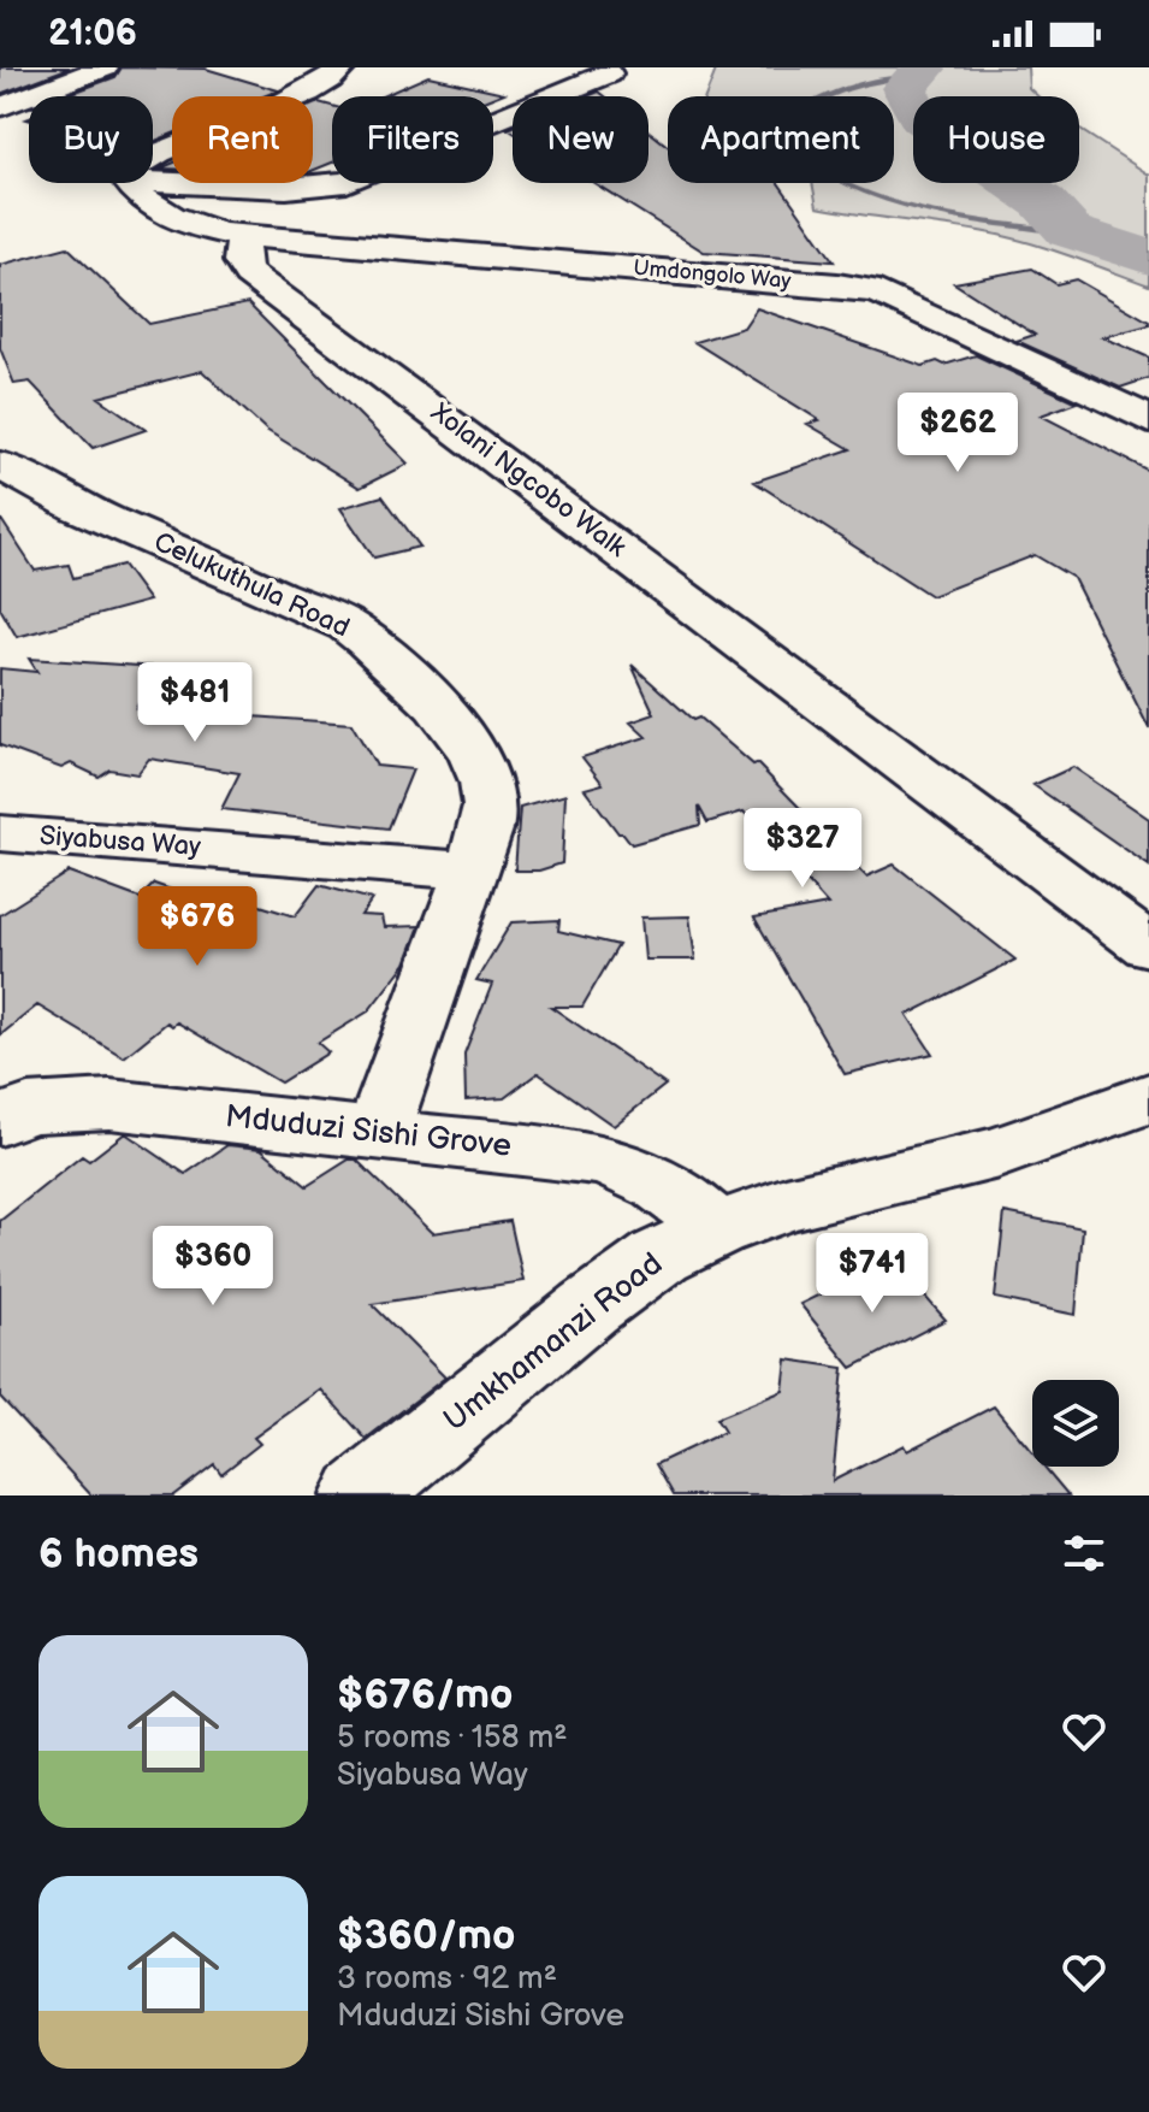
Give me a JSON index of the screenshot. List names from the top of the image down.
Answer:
{
  "streets": {
    "street": [
      "Umdongolo Way",
      "Xolani Ngcobo Walk",
      "Celukuthula Road",
      "Siyabusa Way",
      "Mduduzi Sishi Grove",
      "Umkhamanzi Road"
    ]
  },
  "crossings": [
    ["Umdongolo Way", "Xolani Ngcobo Walk"],
    ["Celukuthula Road", "Siyabusa Way"],
    ["Celukuthula Road", "Mduduzi Sishi Grove"],
    ["Mduduzi Sishi Grove", "Umkhamanzi Road"]
  ],
  "page": {
    "status": "21:06",
    "chip": [
      "Buy",
      "Rent",
      "Filters",
      "New",
      "Apartment",
      "House"
    ],
    "price": [
      "$262",
      "$481",
      "$327",
      "$676",
      "$360",
      "$741"
    ],
    "heading": "6 homes",
    "list": [
      {
        "name": "$676/mo",
        "note": "5 rooms · 158 m² · Siyabusa Way"
      },
      {
        "name": "$360/mo",
        "note": "3 rooms · 92 m² · Mduduzi Sishi Grove"
      }
    ]
  }
}
